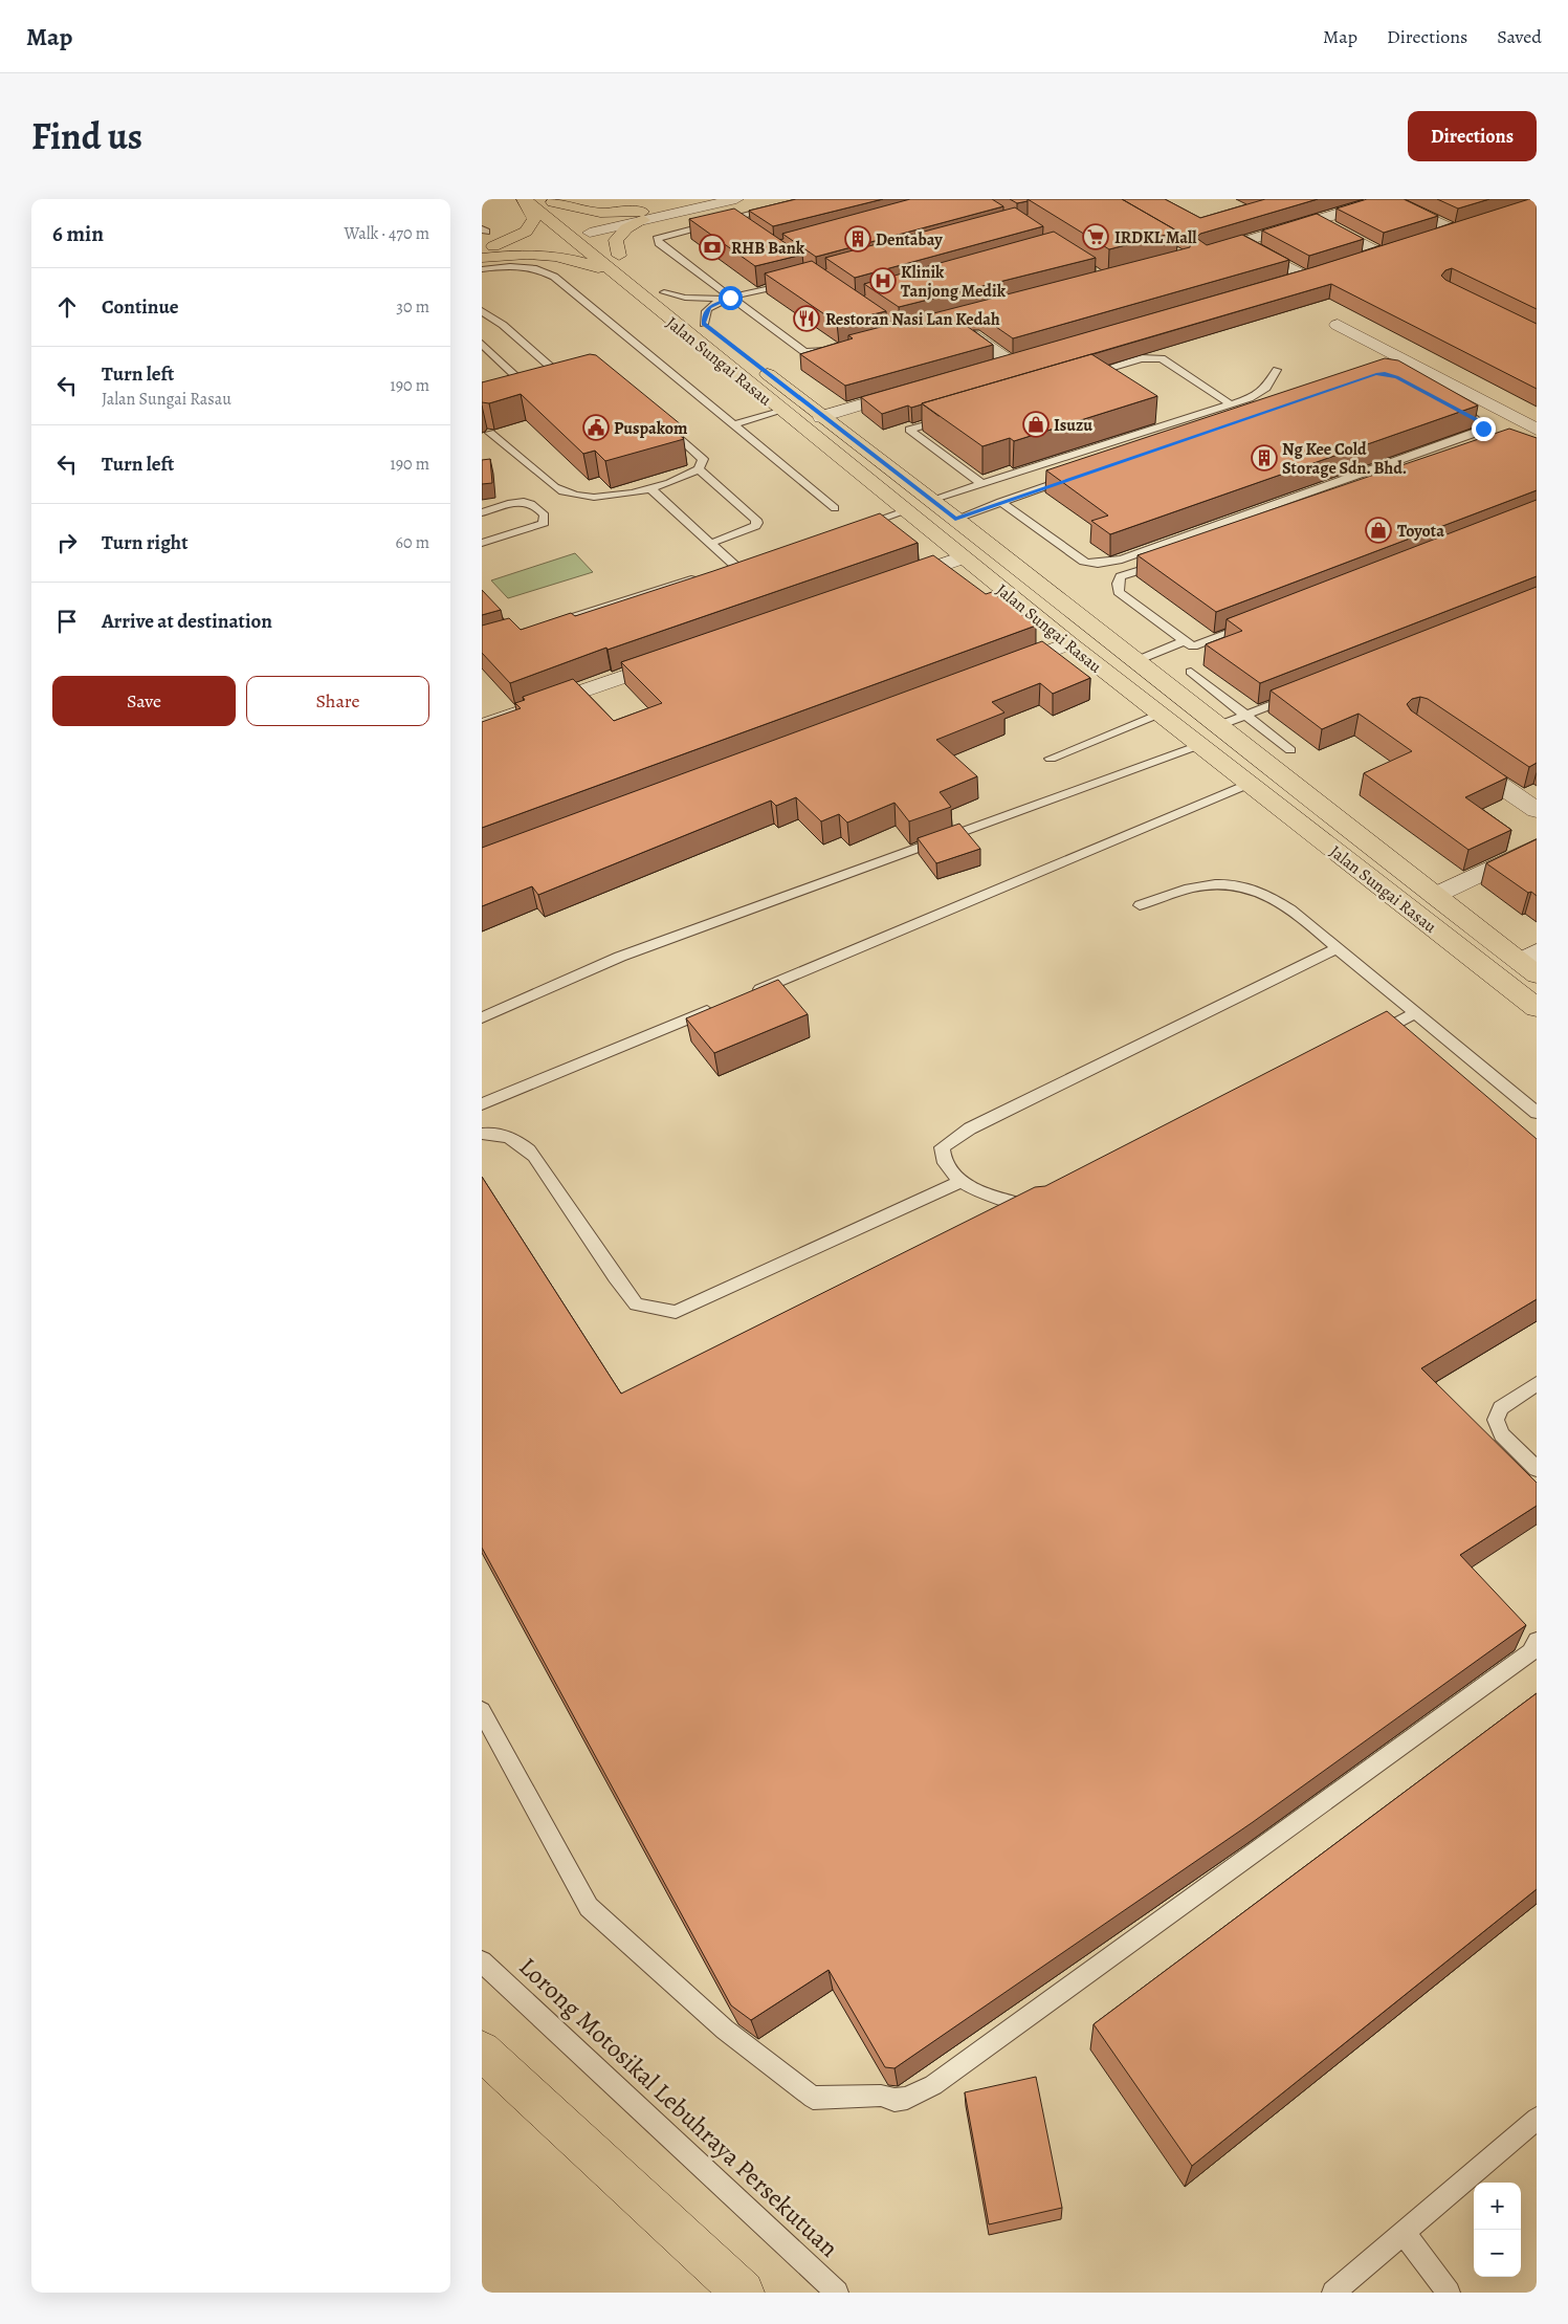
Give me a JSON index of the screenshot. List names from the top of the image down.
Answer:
{
  "streets": {
    "main road": ["Jalan Sungai Rasau"],
    "lane": ["Lorong Motosikal Lebuhraya Persekutuan"]
  },
  "places": {
    "supermarket": ["IRDKL Mall"],
    "building": ["Dentabay", "Ng Kee Cold Storage Sdn. Bhd."],
    "bank": ["RHB Bank"],
    "hospital": ["Klinik Tanjong Medik"],
    "restaurant": ["Restoran Nasi Lan Kedah"],
    "shop": ["Isuzu", "Toyota"],
    "public building": ["Puspakom"]
  },
  "page": {
    "header": "Map",
    "nav": ["Map", "Directions", "Saved"],
    "title": "Find us",
    "buttons": [
      "Directions",
      ["Save", "Share"]
    ],
    "heading": ["6 min", "Walk · 470 m"],
    "list": [
      ["Continue", "30 m"],
      ["Turn left", "Jalan Sungai Rasau", "190 m"],
      ["Turn left", "190 m"],
      ["Turn right", "60 m"],
      "Arrive at destination"
    ],
    "map_buttons": ["+", "−"]
  }
}
